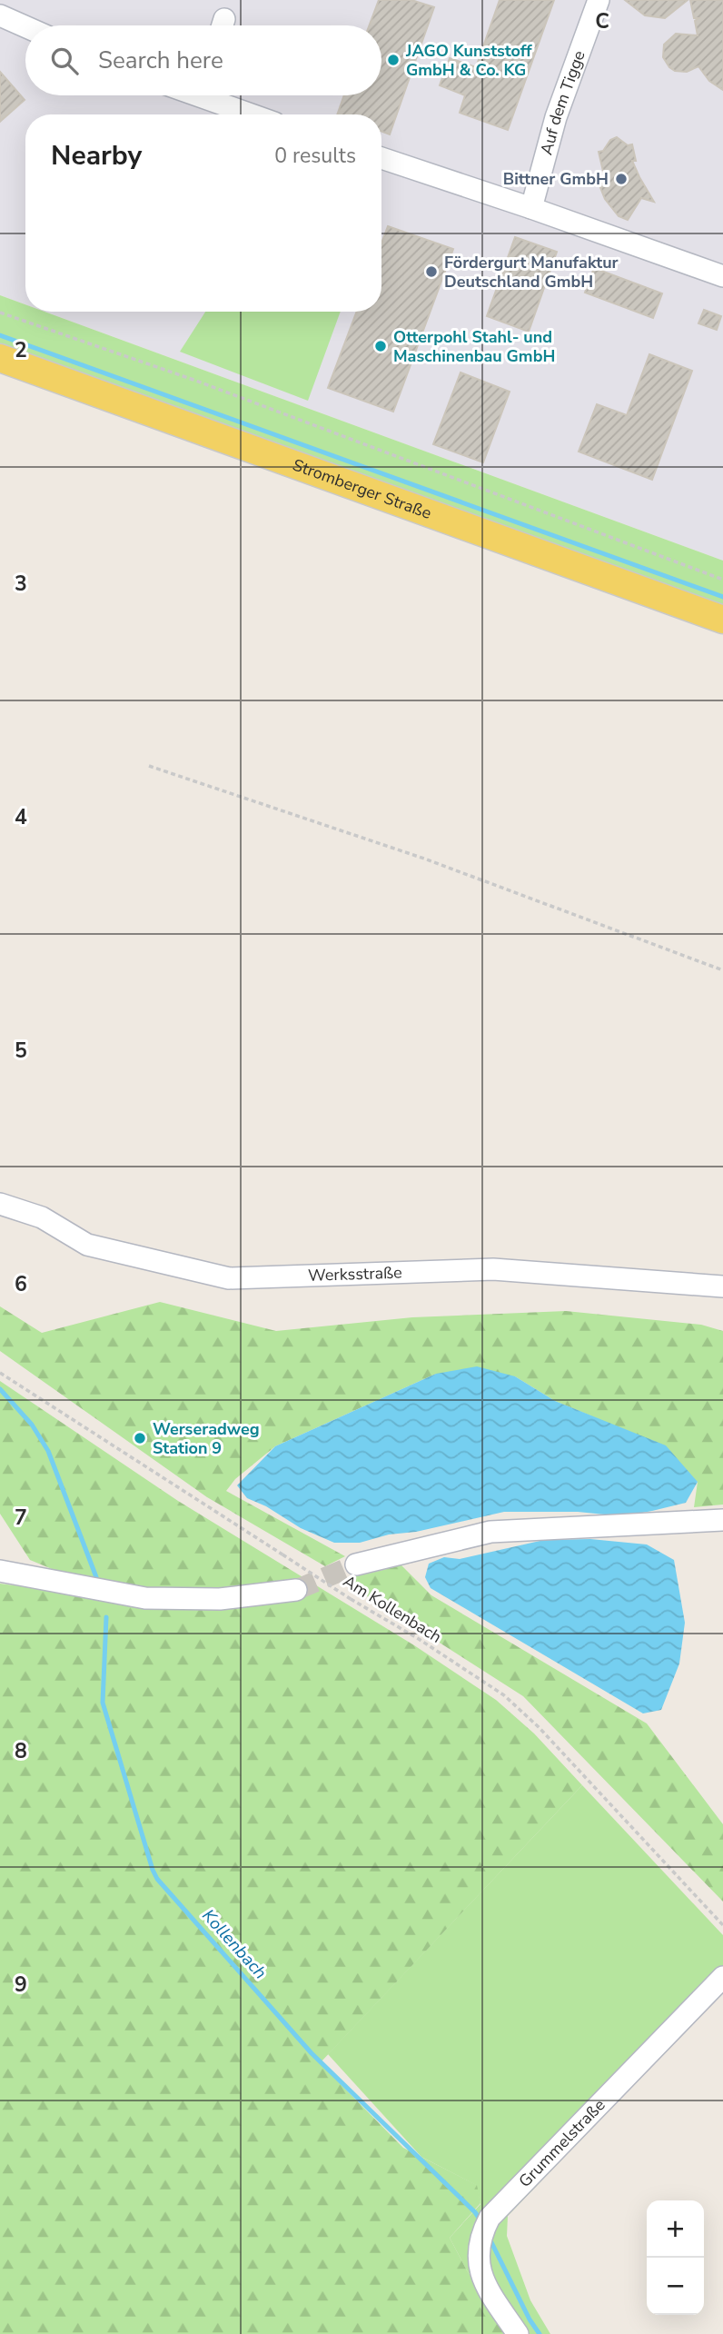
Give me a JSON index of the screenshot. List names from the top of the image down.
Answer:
{
  "streets": {
    "main road": ["Stromberger Straße"],
    "street": ["Auf dem Tigge", "Werksstraße", "Grummelstraße"],
    "path": ["Am Kollenbach"]
  },
  "water": ["Kollenbach"],
  "places": [
    "JAGO Kunststoff GmbH & Co. KG",
    "Bittner GmbH",
    "Fördergurt Manufaktur Deutschland GmbH",
    "Otterpohl Stahl- und Maschinenbau GmbH",
    "Werseradweg Station 9"
  ],
  "page": {
    "search": "Search here",
    "heading": ["Nearby", "0 results"],
    "map_buttons": ["+", "−"]
  },
  "grid": {
    "columns": ["C"],
    "rows": [
      "2",
      "3",
      "4",
      "5",
      "6",
      "7",
      "8",
      "9"
    ]
  }
}
